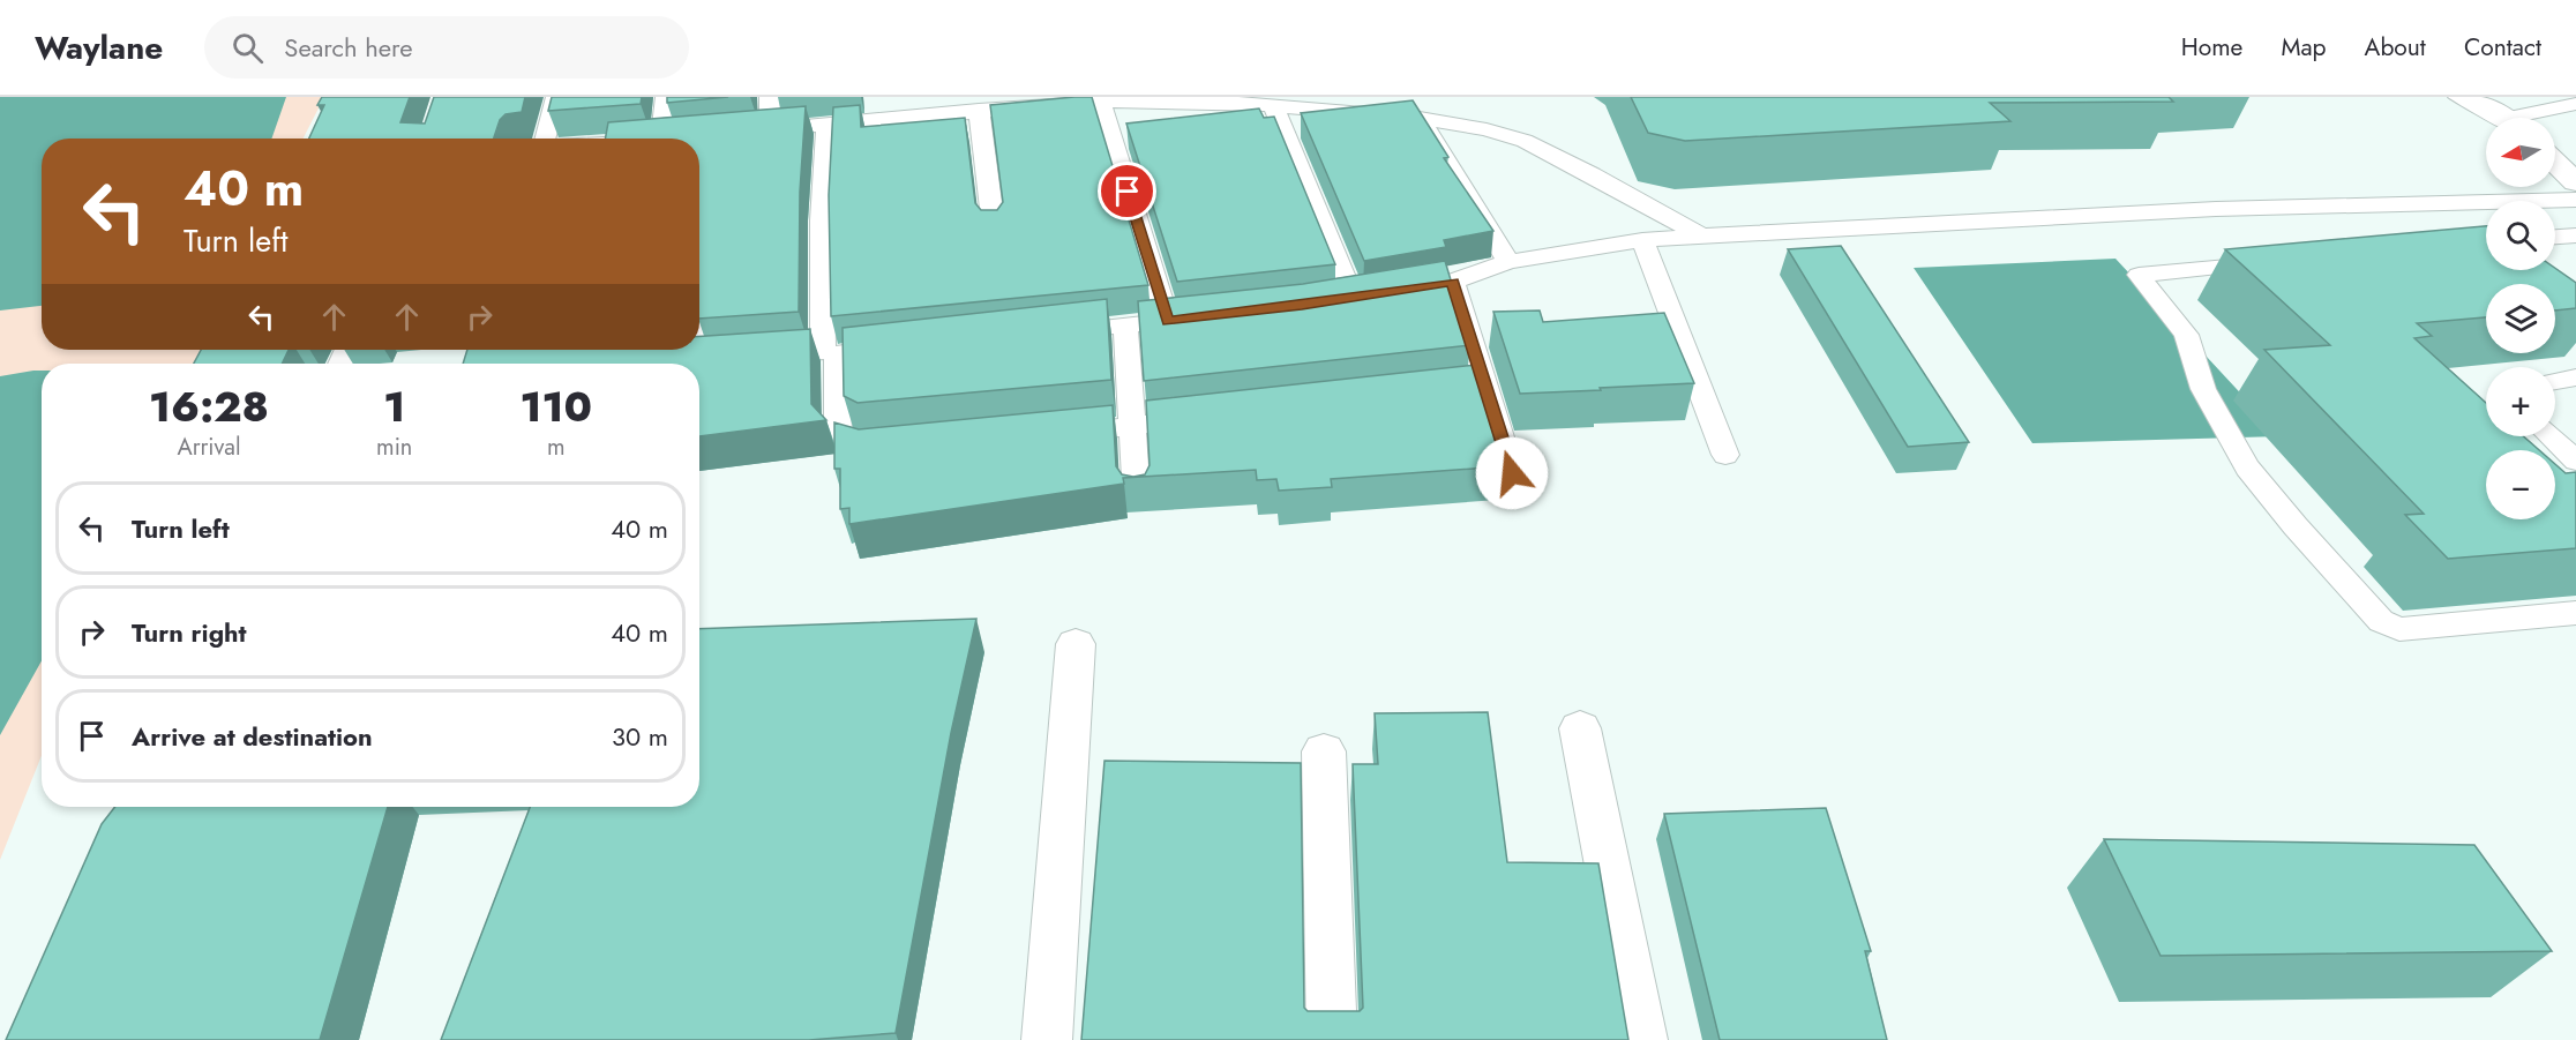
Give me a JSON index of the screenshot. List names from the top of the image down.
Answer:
{
  "north": "left",
  "page": {
    "header": "Waylane",
    "search": "Search here",
    "nav": [
      "Home",
      "Map",
      "About",
      "Contact"
    ],
    "map_buttons": ["+", "−"],
    "turn": ["40 m", "Turn left"],
    "eta": [
      "16:28",
      "Arrival",
      "1",
      "min",
      "110",
      "m"
    ],
    "list": [
      {
        "name": "Turn left",
        "value": "40 m"
      },
      {
        "name": "Turn right",
        "value": "40 m"
      },
      {
        "name": "Arrive at destination",
        "value": "30 m"
      }
    ]
  }
}
